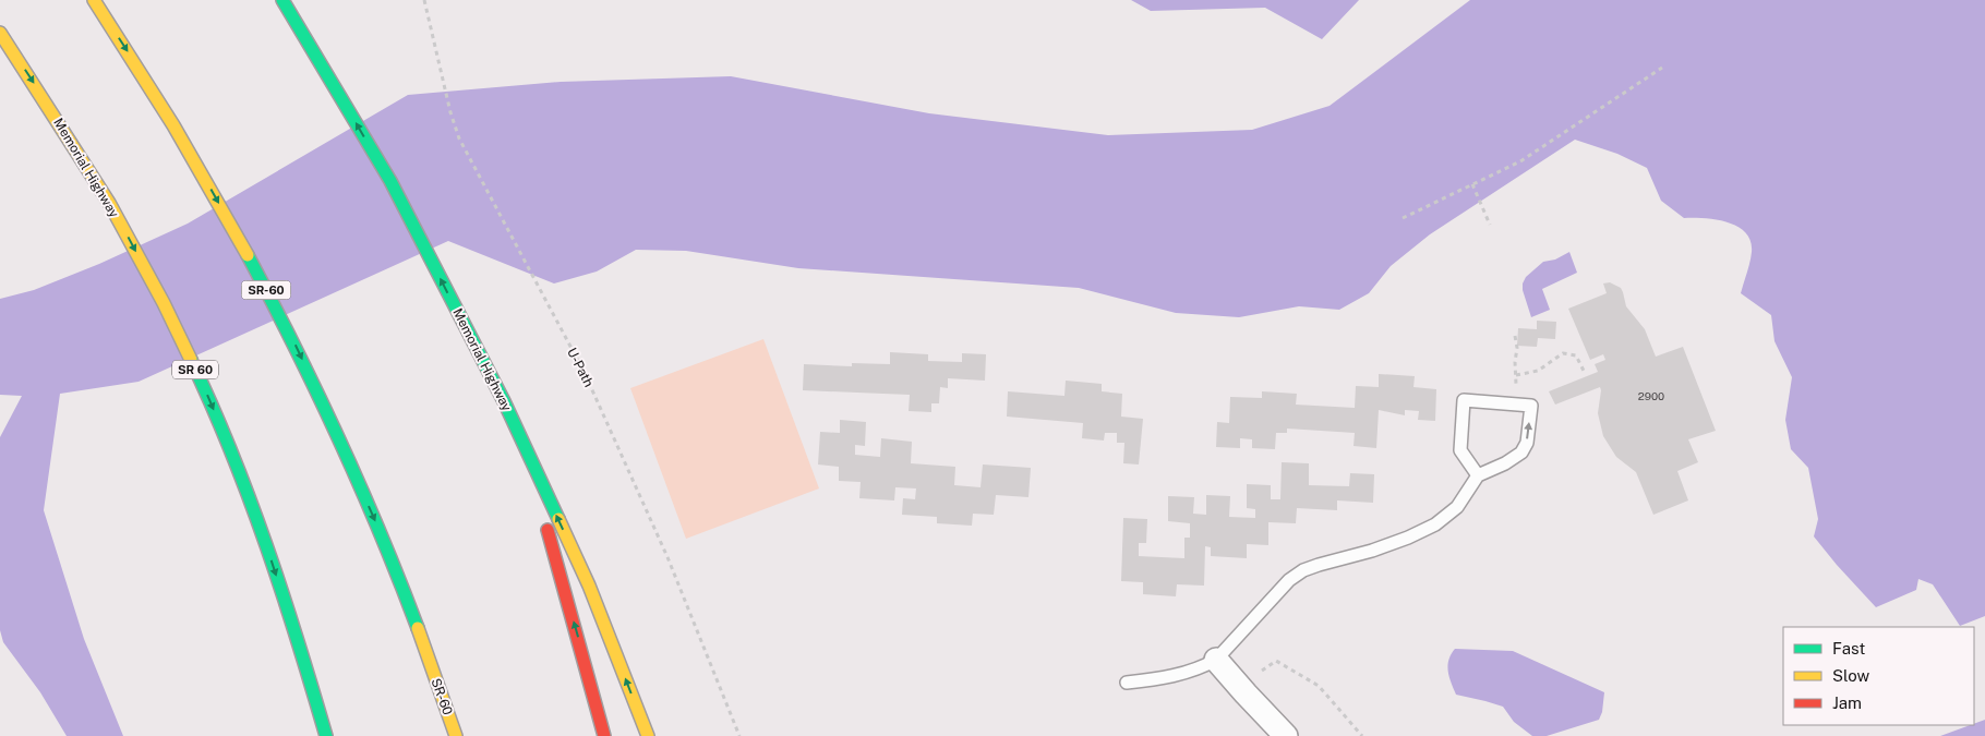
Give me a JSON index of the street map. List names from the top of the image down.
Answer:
{
  "streets": {
    "highway": ["Memorial Highway", "SR-60", "SR 60"],
    "path": ["U-Path"]
  },
  "house_numbers": ["2900"],
  "legend": ["Fast", "Slow", "Jam"]
}
